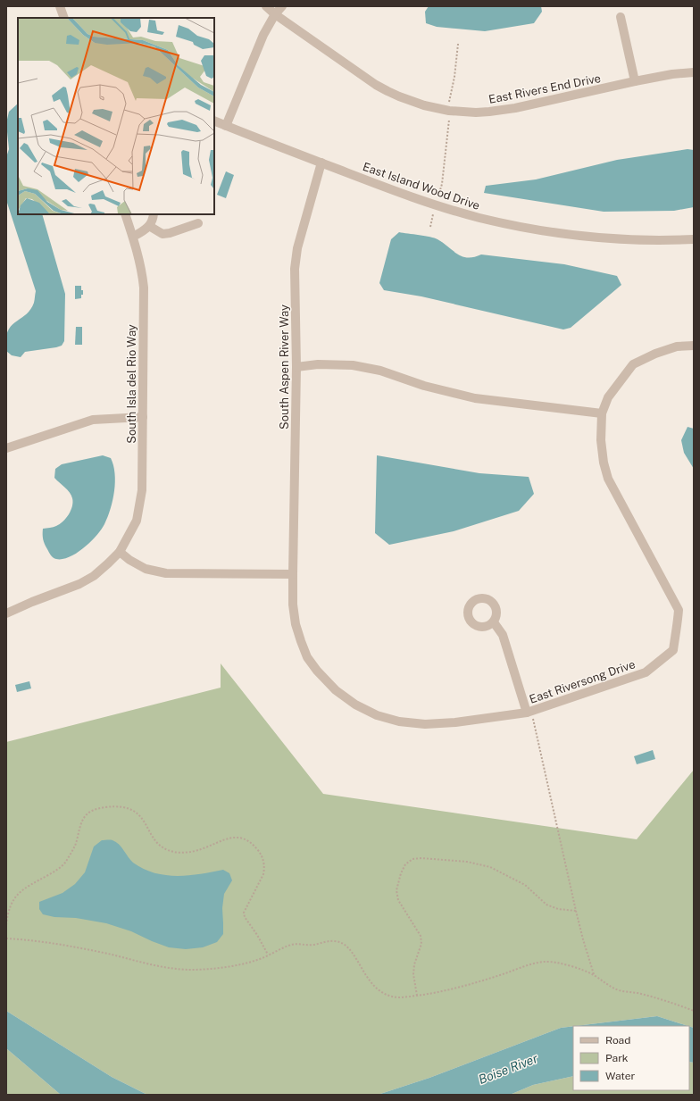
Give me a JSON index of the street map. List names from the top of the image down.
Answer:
{
  "streets": {
    "street": [
      "East Rivers End Drive",
      "East Island Wood Drive",
      "South Aspen River Way",
      "South Isla del Rio Way",
      "East Riversong Drive"
    ]
  },
  "crossings": [
    ["East Island Wood Drive", "South Aspen River Way"],
    ["South Aspen River Way", "East Riversong Drive"]
  ],
  "water": ["Boise River"],
  "legend": ["Road", "Park", "Water"]
}
